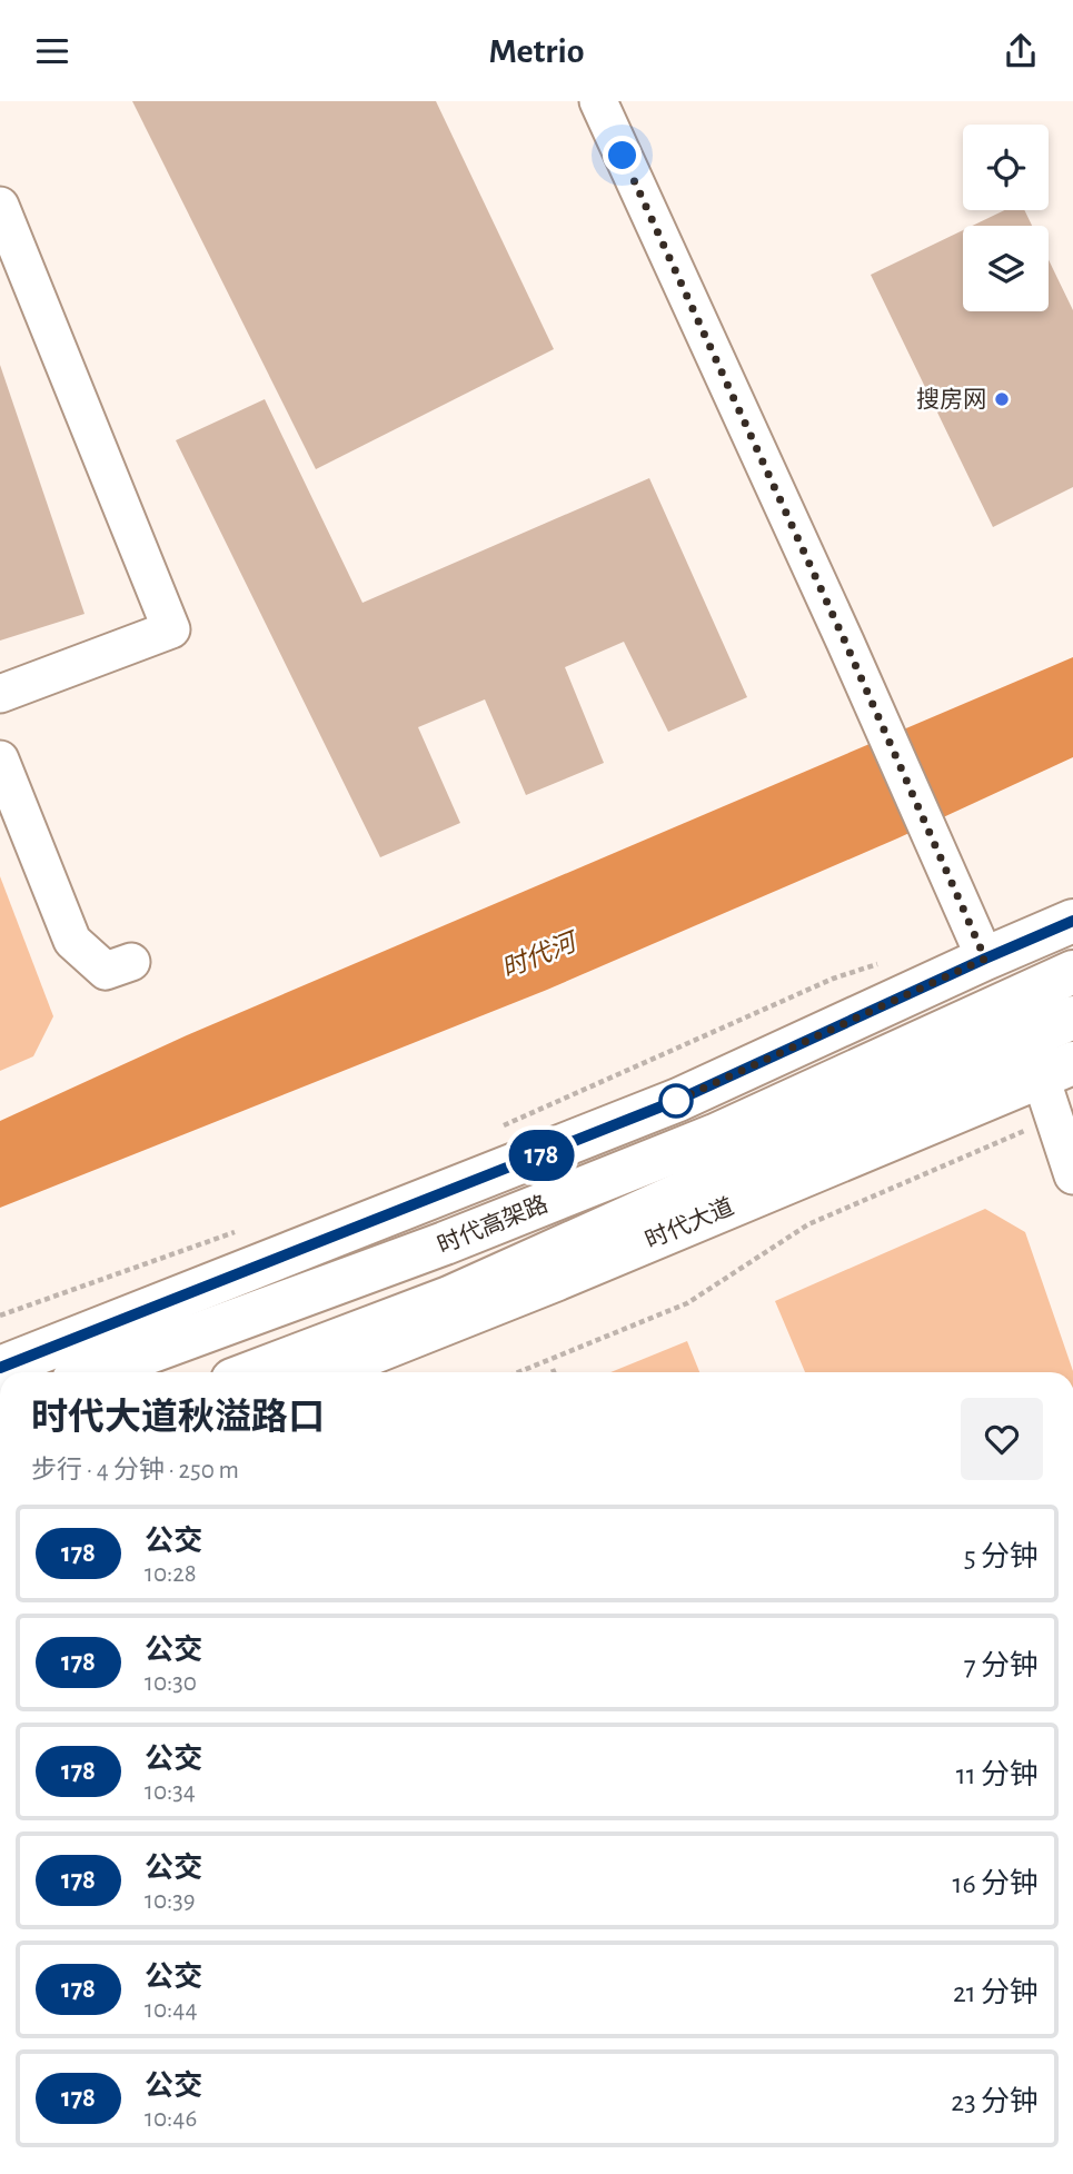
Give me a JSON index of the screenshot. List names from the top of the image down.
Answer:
{
  "streets": {
    "main road": ["时代大道", "时代高架路"]
  },
  "water": ["时代河"],
  "places": ["搜房网"],
  "lines": ["bus line 178"],
  "page": {
    "header": "Metrio",
    "on_map": "178",
    "heading": ["时代大道秋溢路口", "步行 · 4 分钟 · 250 m"],
    "list": [
      {
        "mark": "178",
        "name": "公交",
        "note": "10:28",
        "value": "5 分钟"
      },
      {
        "mark": "178",
        "name": "公交",
        "note": "10:30",
        "value": "7 分钟"
      },
      {
        "mark": "178",
        "name": "公交",
        "note": "10:34",
        "value": "11 分钟"
      },
      {
        "mark": "178",
        "name": "公交",
        "note": "10:39",
        "value": "16 分钟"
      },
      {
        "mark": "178",
        "name": "公交",
        "note": "10:44",
        "value": "21 分钟"
      },
      {
        "mark": "178",
        "name": "公交",
        "note": "10:46",
        "value": "23 分钟"
      }
    ]
  }
}
